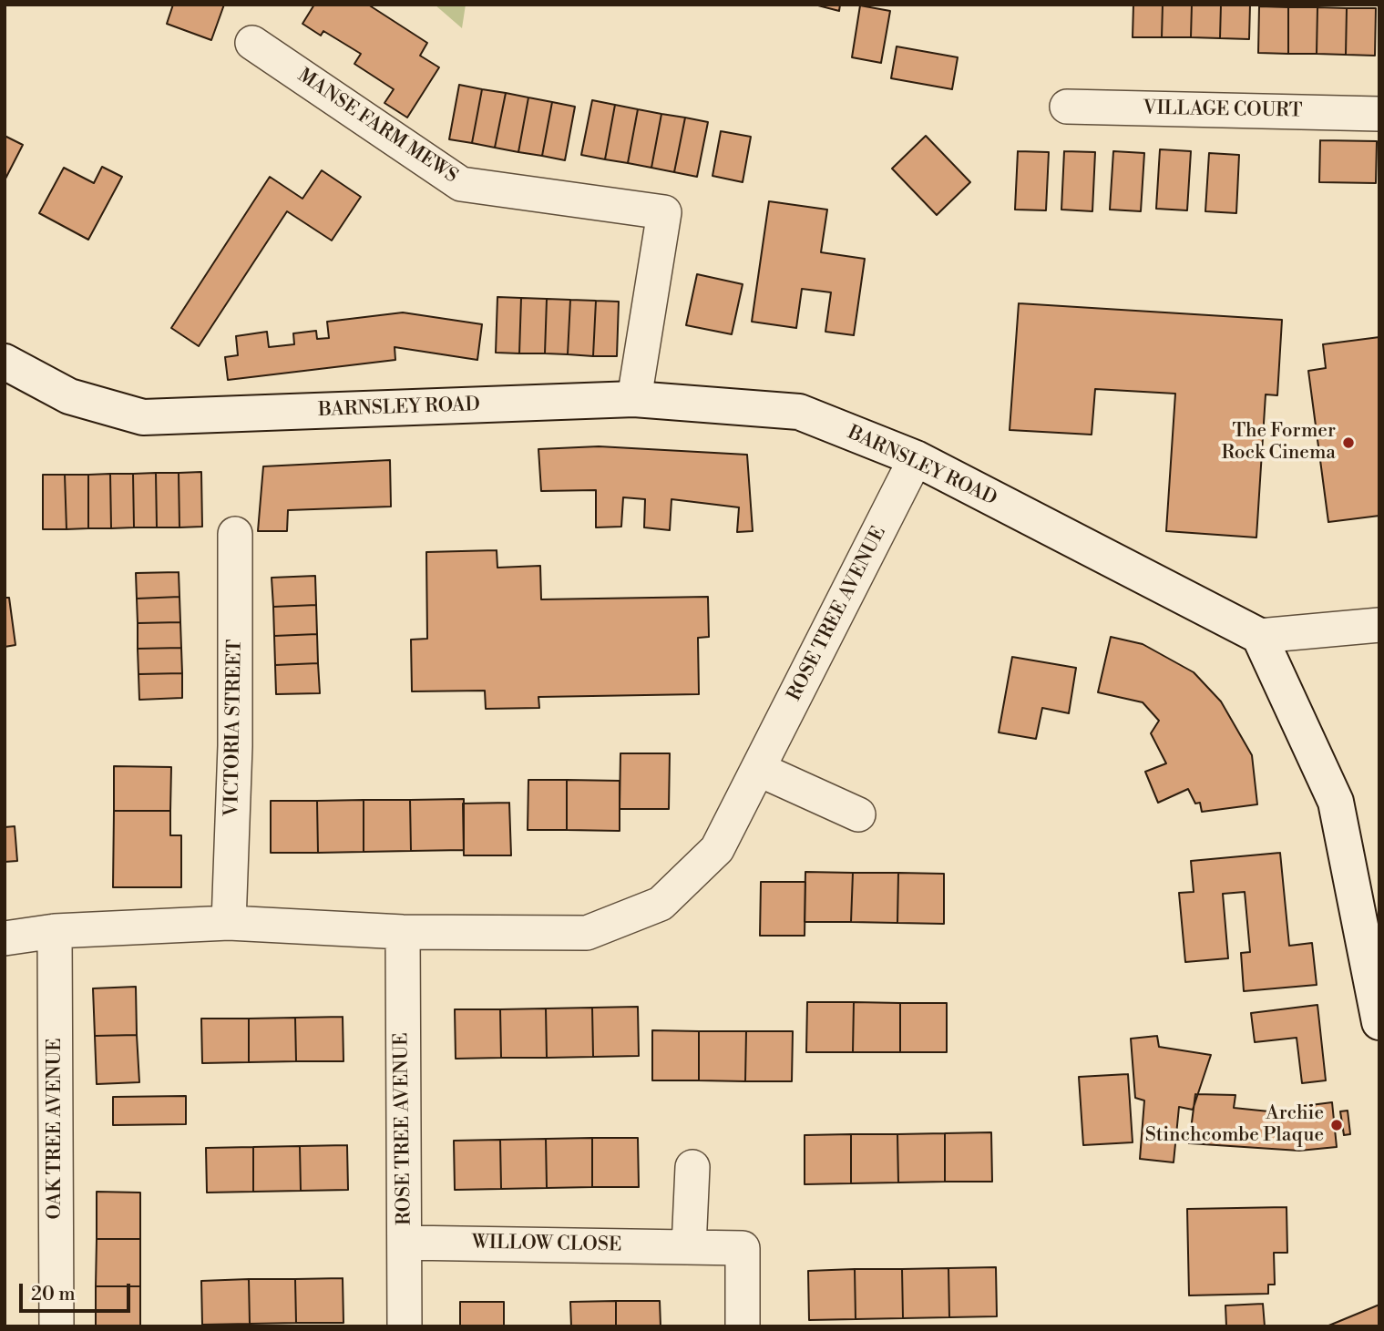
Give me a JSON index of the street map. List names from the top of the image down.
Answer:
{
  "streets": {
    "street": [
      "VILLAGE COURT",
      "MANSE FARM MEWS",
      "BARNSLEY ROAD",
      "ROSE TREE AVENUE",
      "VICTORIA STREET",
      "OAK TREE AVENUE",
      "WILLOW CLOSE"
    ]
  },
  "crossings": [
    ["MANSE FARM MEWS", "BARNSLEY ROAD"],
    ["BARNSLEY ROAD", "ROSE TREE AVENUE"],
    ["ROSE TREE AVENUE", "VICTORIA STREET"],
    ["ROSE TREE AVENUE", "OAK TREE AVENUE"],
    ["ROSE TREE AVENUE", "WILLOW CLOSE"]
  ],
  "places": ["The Former Rock Cinema", "Archie Stinchcombe Plaque"],
  "scale_bar": "20 m"
}
